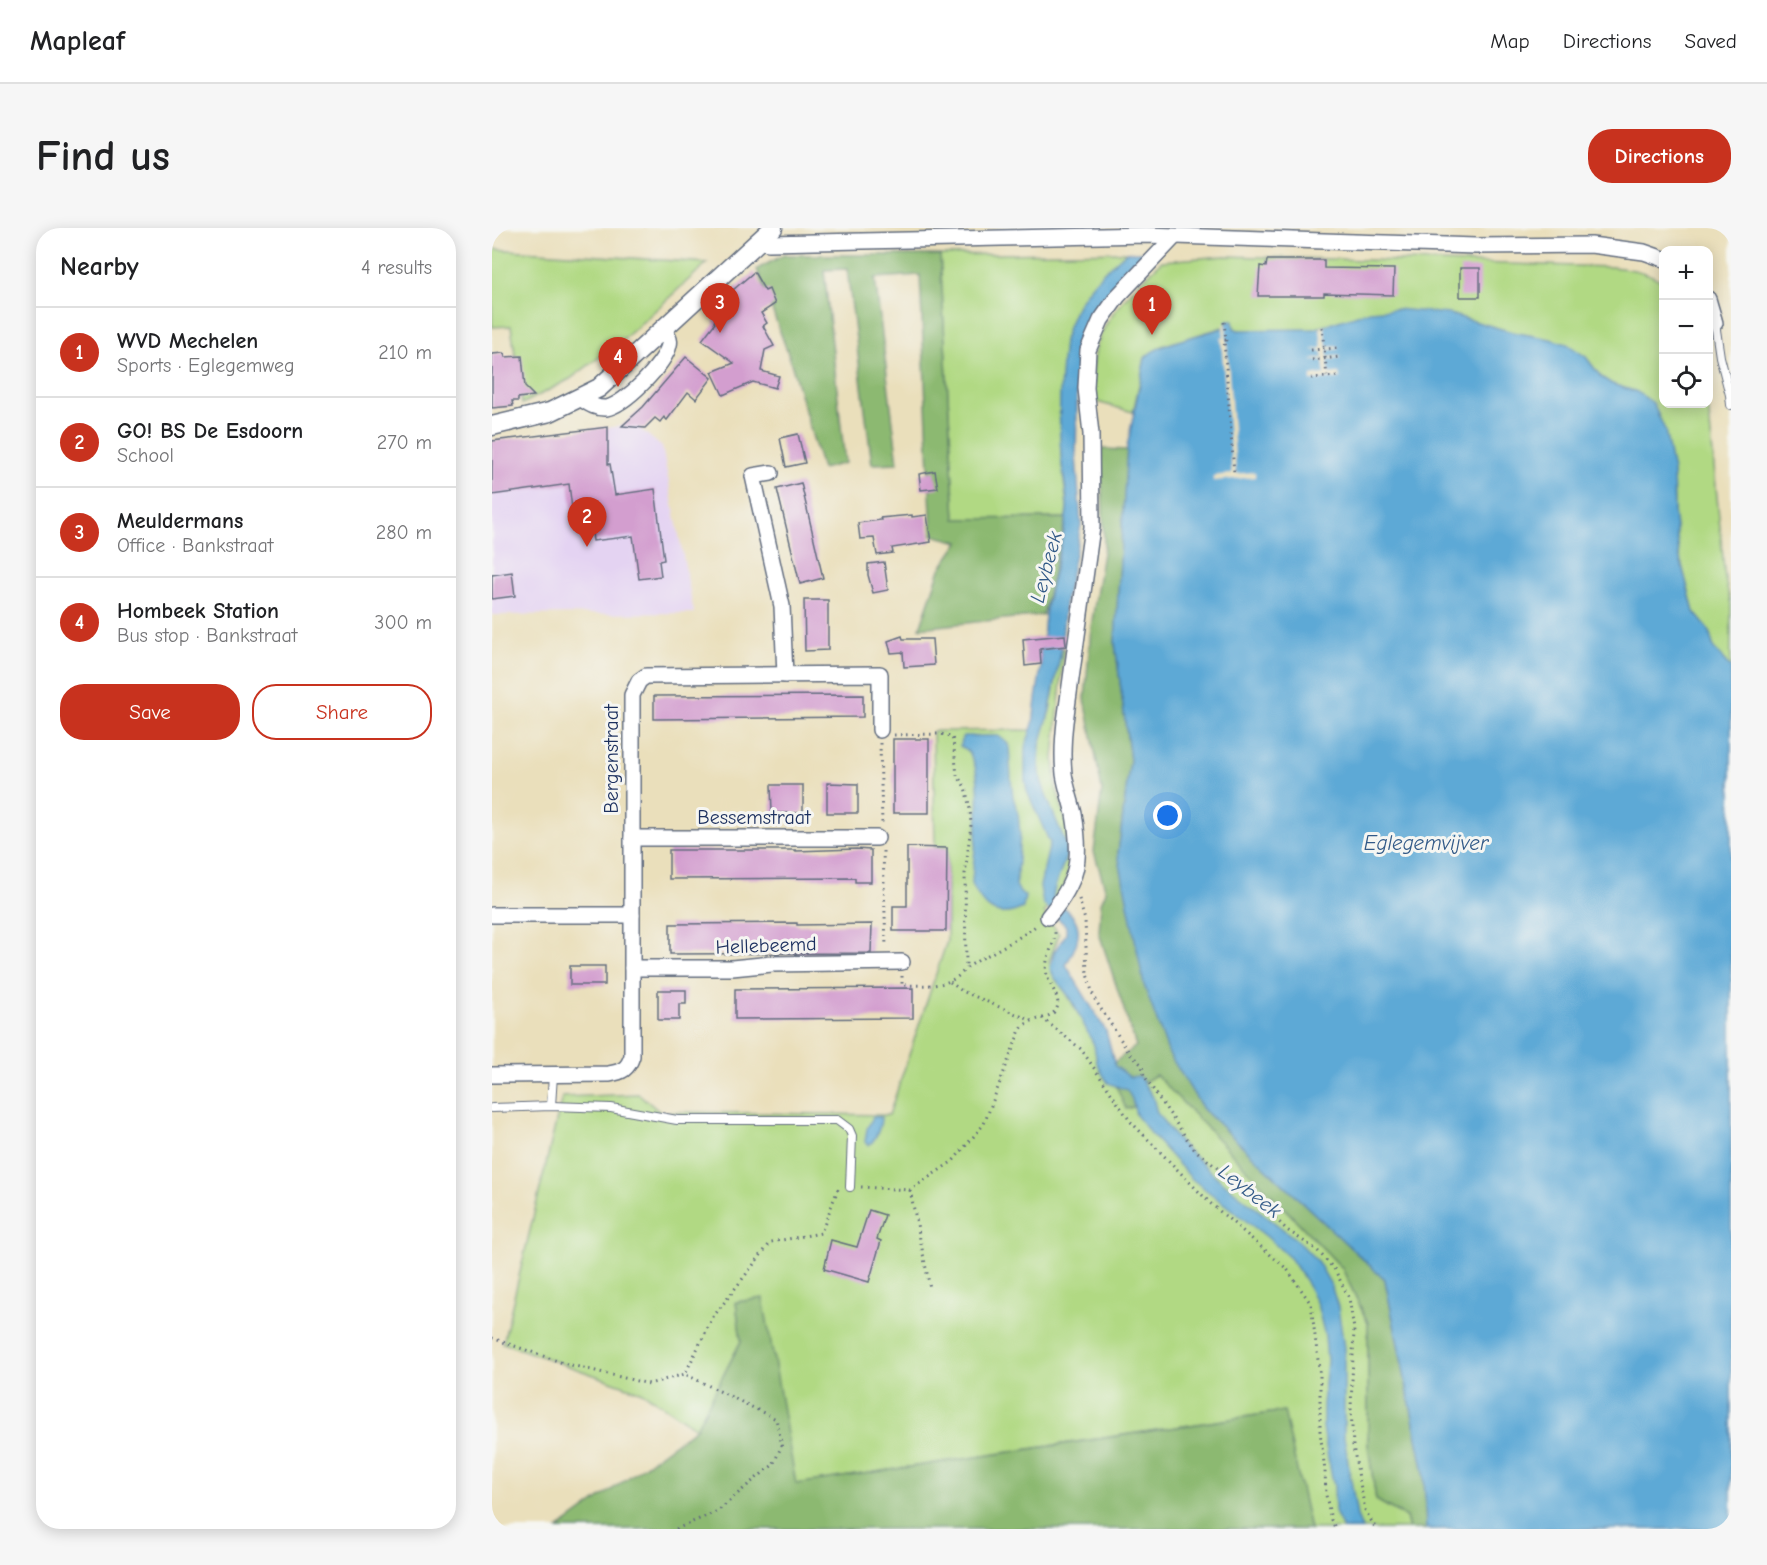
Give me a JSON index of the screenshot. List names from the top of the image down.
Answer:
{
  "streets": {
    "street": ["Bergenstraat", "Bessemstraat", "Hellebeemd"]
  },
  "crossings": [
    ["Bergenstraat", "Bessemstraat"],
    ["Bergenstraat", "Hellebeemd"]
  ],
  "water": ["Leybeek", "Eglegemvijver"],
  "page": {
    "header": "Mapleaf",
    "nav": ["Map", "Directions", "Saved"],
    "buttons": [
      "Directions",
      ["Save", "Share"]
    ],
    "title": "Find us",
    "heading": ["Nearby", "4 results"],
    "map_buttons": ["+", "−"],
    "pins": [
      "3",
      "1",
      "4",
      "2"
    ],
    "list": [
      {
        "mark": "1",
        "name": "WVD Mechelen",
        "note": "Sports · Eglegemweg",
        "value": "210 m"
      },
      {
        "mark": "2",
        "name": "GO! BS De Esdoorn",
        "note": "School",
        "value": "270 m"
      },
      {
        "mark": "3",
        "name": "Meuldermans",
        "note": "Office · Bankstraat",
        "value": "280 m"
      },
      {
        "mark": "4",
        "name": "Hombeek Station",
        "note": "Bus stop · Bankstraat",
        "value": "300 m"
      }
    ]
  }
}
